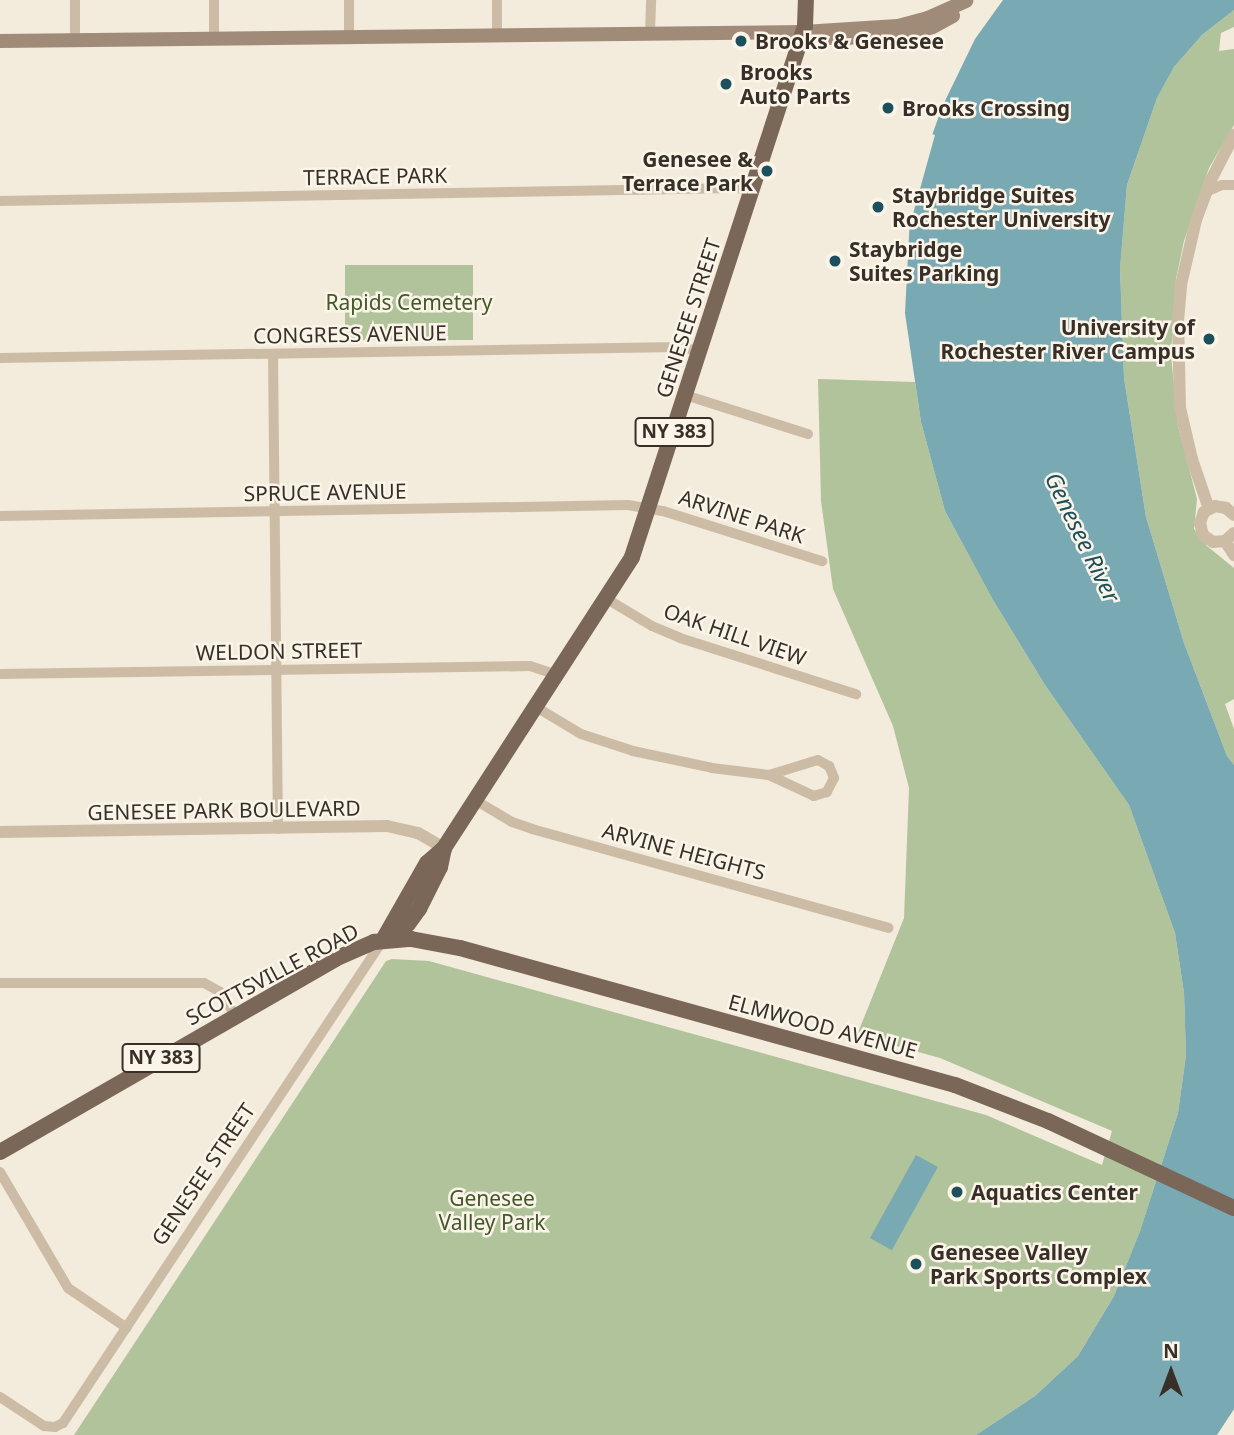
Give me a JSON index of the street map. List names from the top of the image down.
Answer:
{
  "streets": {
    "main road": [
      "GENESEE STREET",
      "NY 383",
      "SCOTTSVILLE ROAD",
      "ELMWOOD AVENUE"
    ],
    "street": [
      "TERRACE PARK",
      "CONGRESS AVENUE",
      "SPRUCE AVENUE",
      "ARVINE PARK",
      "OAK HILL VIEW",
      "WELDON STREET",
      "GENESEE PARK BOULEVARD",
      "ARVINE HEIGHTS"
    ]
  },
  "crossings": [
    ["TERRACE PARK", "GENESEE STREET"],
    ["GENESEE STREET", "CONGRESS AVENUE"],
    ["GENESEE STREET", "SPRUCE AVENUE"],
    ["GENESEE STREET", "ARVINE PARK"],
    ["GENESEE STREET", "OAK HILL VIEW"],
    ["GENESEE STREET", "WELDON STREET"],
    ["GENESEE STREET", "GENESEE PARK BOULEVARD"],
    ["GENESEE STREET", "ARVINE HEIGHTS"],
    ["GENESEE STREET", "SCOTTSVILLE ROAD"],
    ["GENESEE STREET", "ELMWOOD AVENUE"],
    ["SPRUCE AVENUE", "ARVINE PARK"],
    ["SCOTTSVILLE ROAD", "ELMWOOD AVENUE"]
  ],
  "water": ["Genesee River"],
  "parks": ["Rapids Cemetery", "Genesee Valley Park"],
  "places": [
    "Brooks & Genesee",
    "Brooks Auto Parts",
    "Brooks Crossing",
    "Genesee & Terrace Park",
    "Staybridge Suites Rochester University",
    "Staybridge Suites Parking",
    "University of Rochester River Campus",
    "Aquatics Center",
    "Genesee Valley Park Sports Complex"
  ],
  "north": "top"
}
